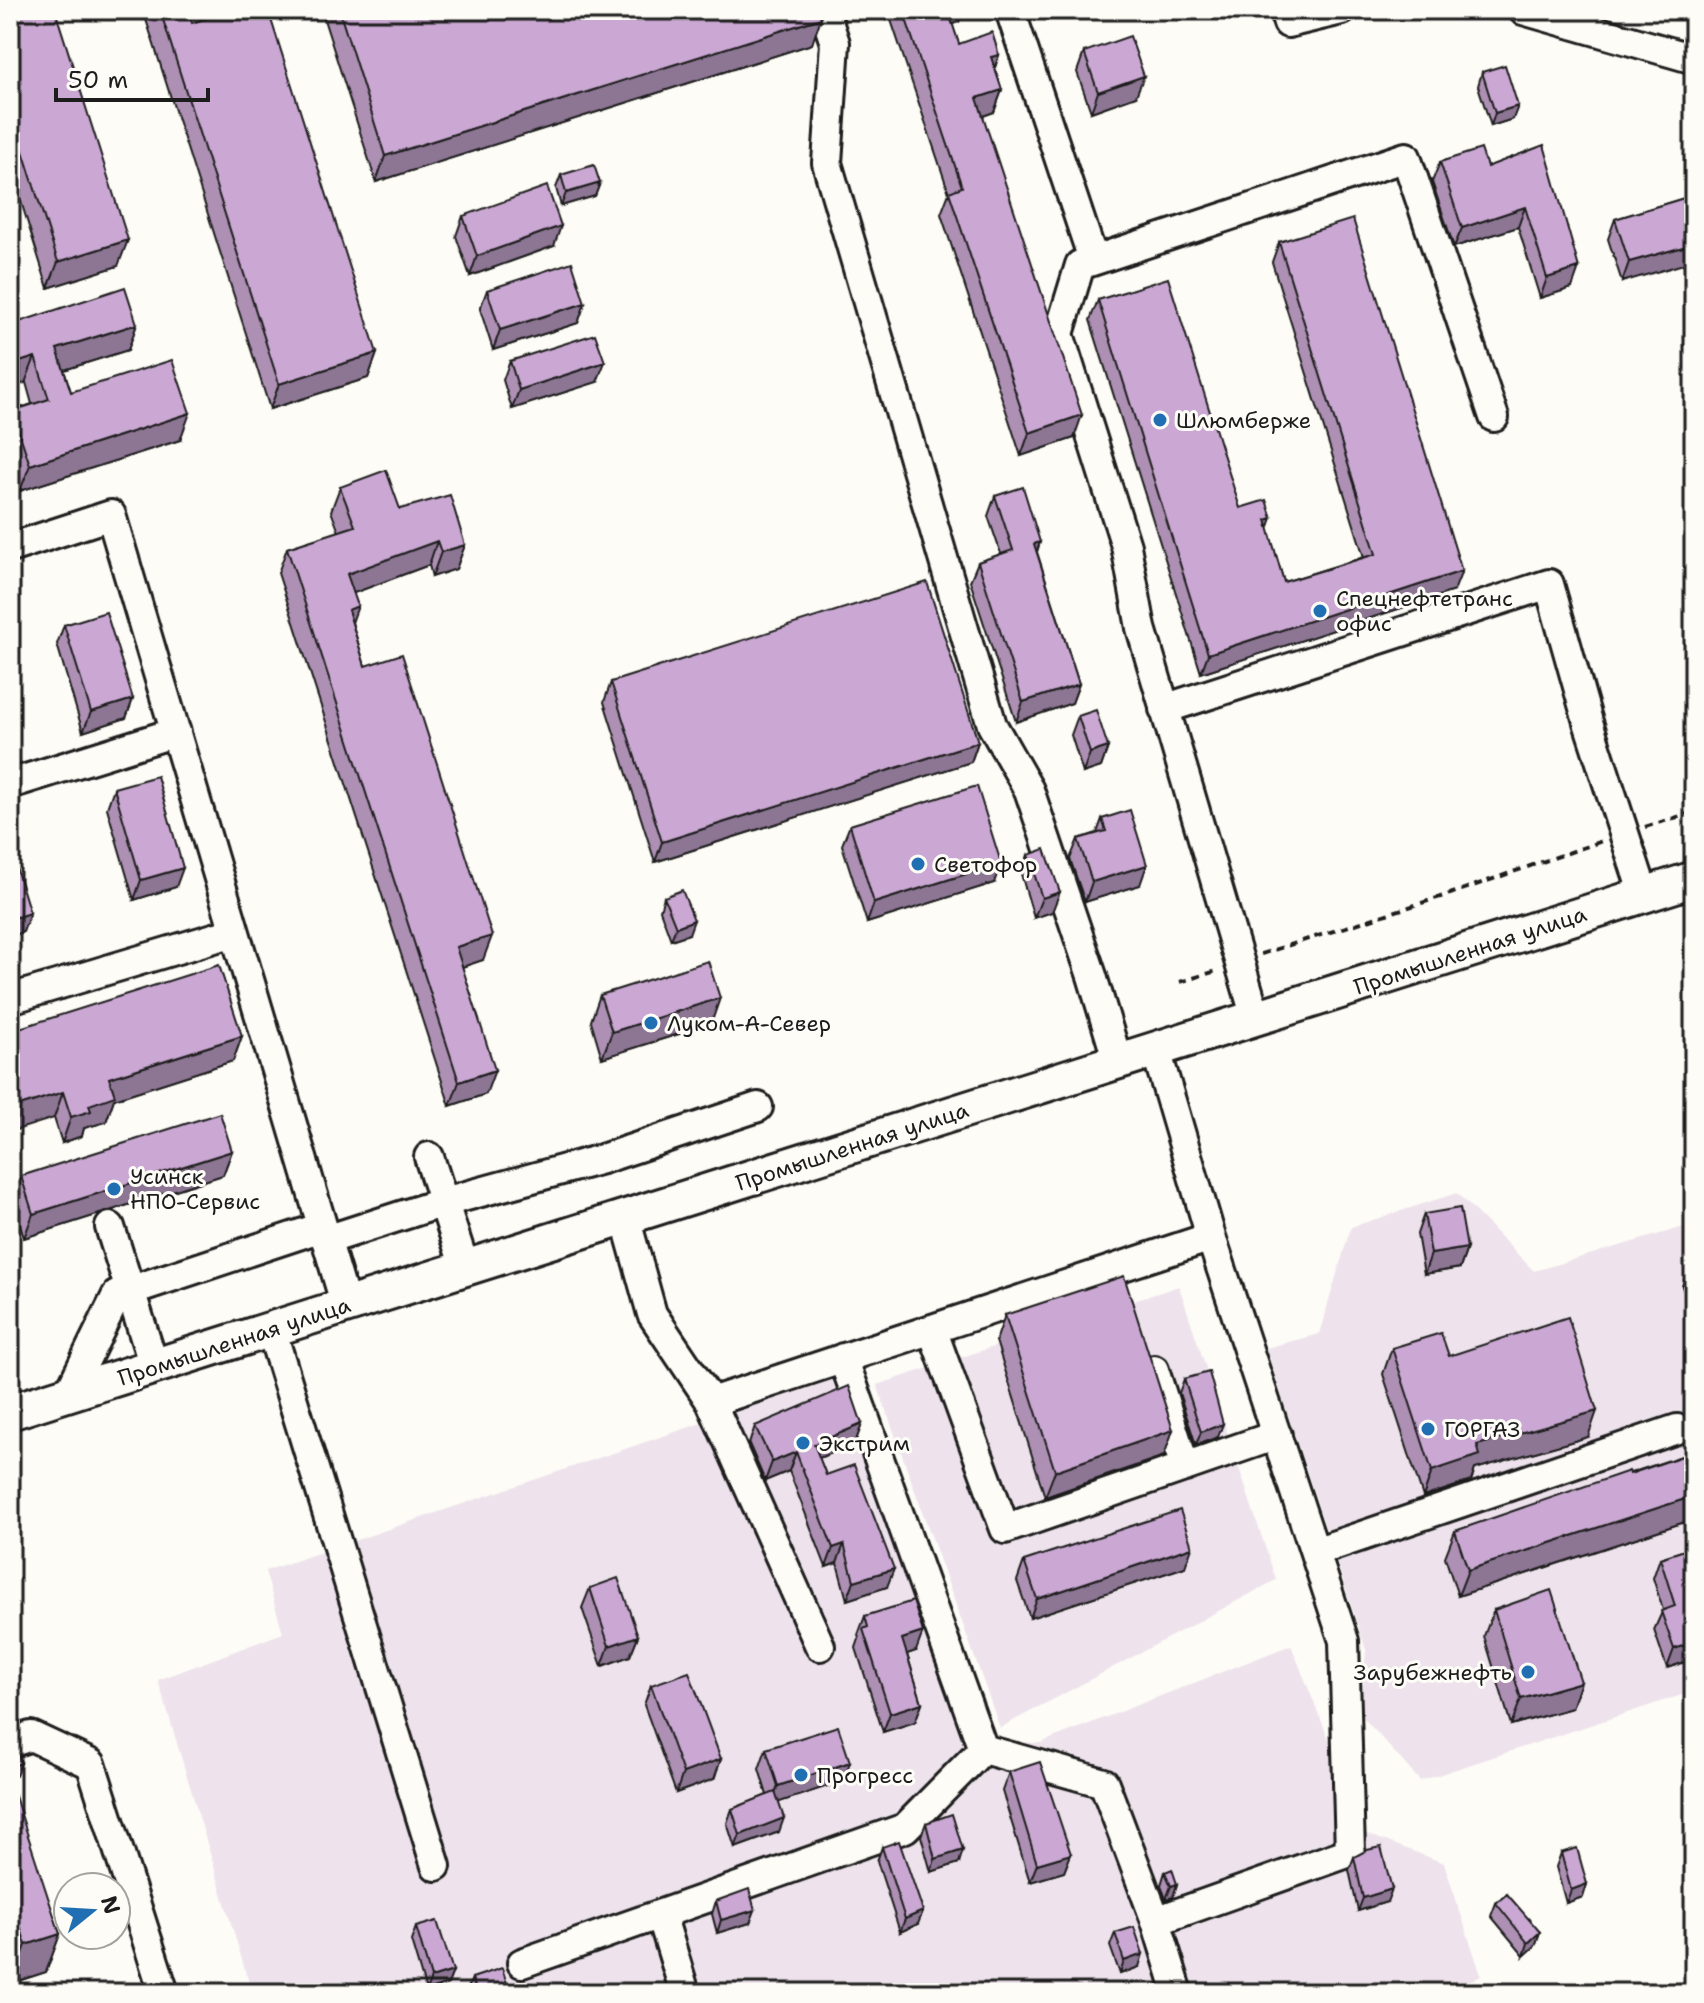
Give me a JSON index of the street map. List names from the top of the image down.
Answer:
{
  "streets": {
    "main road": ["Промышленная улица"]
  },
  "places": [
    "Шлюмберже",
    "Спецнефтетранс офис",
    "Светофор",
    "Луком-А-Север",
    "Усинск НПО-Сервис",
    "ГОРГАЗ",
    "Экстрим",
    "Зарубежнефть",
    "Прогресс"
  ],
  "scale_bar": "50 m",
  "north": "right"
}
